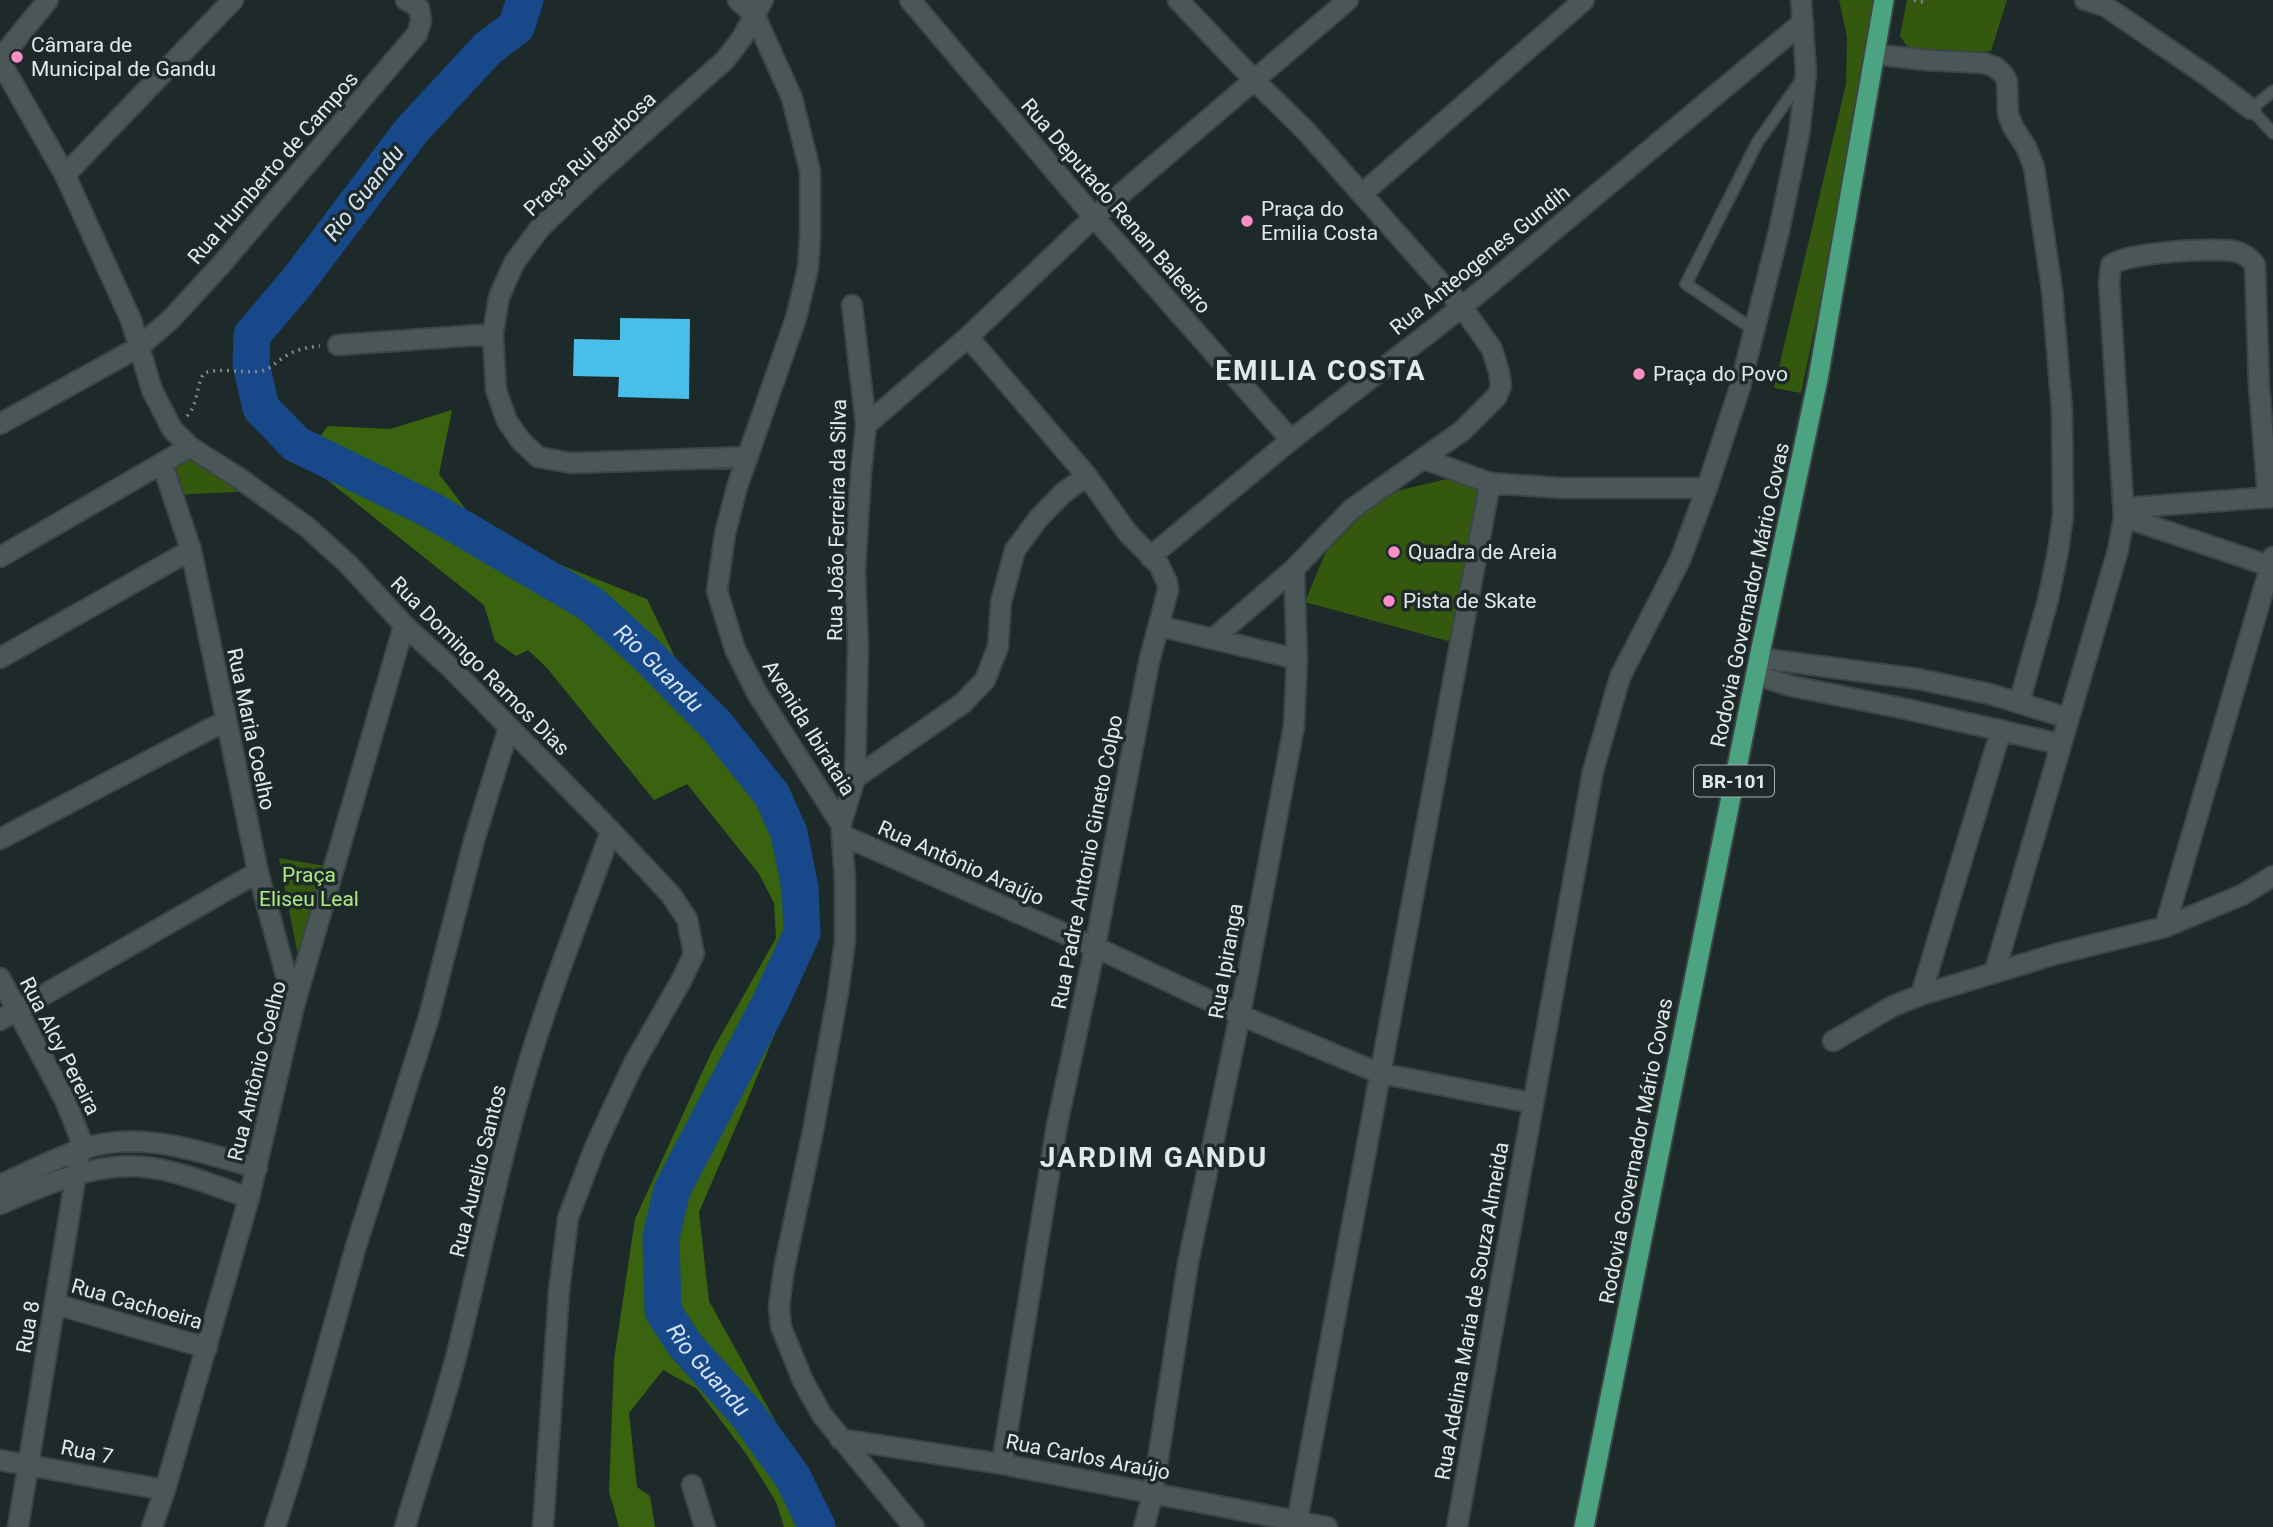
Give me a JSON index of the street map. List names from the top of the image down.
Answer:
{
  "streets": {
    "highway": ["Rodovia Governador Mário Covas", "BR-101"],
    "street": [
      "Praça Rui Barbosa",
      "Rua Humberto de Campos",
      "Rua Deputado Renan Baleeiro",
      "Rua Anteogenes Gundih",
      "Rua João Ferreira da Silva",
      "Rua Domingo Ramos Dias",
      "Avenida Ibirataia",
      "Rua Maria Coelho",
      "Rua Padre Antonio Gineto Colpo",
      "Rua Antônio Araújo",
      "Rua Ipiranga",
      "Rua Alcy Pereira",
      "Rua Antônio Coelho",
      "Rua Aurelio Santos",
      "Rua Cachoeira",
      "Rua Adelina Maria de Souza Almeida",
      "Rua 8",
      "Rua 7",
      "Rua Carlos Araújo"
    ]
  },
  "crossings": [
    ["Praça Rui Barbosa", "Avenida Ibirataia"],
    ["Rua Humberto de Campos", "Rua Domingo Ramos Dias"],
    ["Rua Deputado Renan Baleeiro", "Rua Anteogenes Gundih"],
    ["Rua Anteogenes Gundih", "Rua Padre Antonio Gineto Colpo"],
    ["Rua Anteogenes Gundih", "Rua Adelina Maria de Souza Almeida"],
    ["Rua João Ferreira da Silva", "Avenida Ibirataia"],
    ["Rua João Ferreira da Silva", "Rua Antônio Araújo"],
    ["Rua Domingo Ramos Dias", "Rua Antônio Coelho"],
    ["Rua Domingo Ramos Dias", "Rua Aurelio Santos"],
    ["Avenida Ibirataia", "Rua Antônio Araújo"],
    ["Avenida Ibirataia", "Rua Carlos Araújo"],
    ["Rua Maria Coelho", "Rua Antônio Coelho"],
    ["Rua Padre Antonio Gineto Colpo", "Rua Antônio Araújo"],
    ["Rua Padre Antonio Gineto Colpo", "Rua Carlos Araújo"],
    ["Rua Antônio Araújo", "Rua Ipiranga"],
    ["Rua Antônio Araújo", "Rua Adelina Maria de Souza Almeida"],
    ["Rua Ipiranga", "Rua Carlos Araújo"],
    ["Rua Alcy Pereira", "Rua 8"],
    ["Rua Antônio Coelho", "Rua Cachoeira"],
    ["Rua Antônio Coelho", "Rua 7"],
    ["Rua Cachoeira", "Rua 8"],
    ["Rua 8", "Rua 7"]
  ],
  "districts": ["EMILIA COSTA", "JARDIM GANDU"],
  "water": ["Rio Guandu"],
  "parks": ["Praça Eliseu Leal"],
  "places": [
    "Câmara de Municipal de Gandu",
    "Praça do Emilia Costa",
    "Praça do Povo",
    "Quadra de Areia",
    "Pista de Skate"
  ]
}
